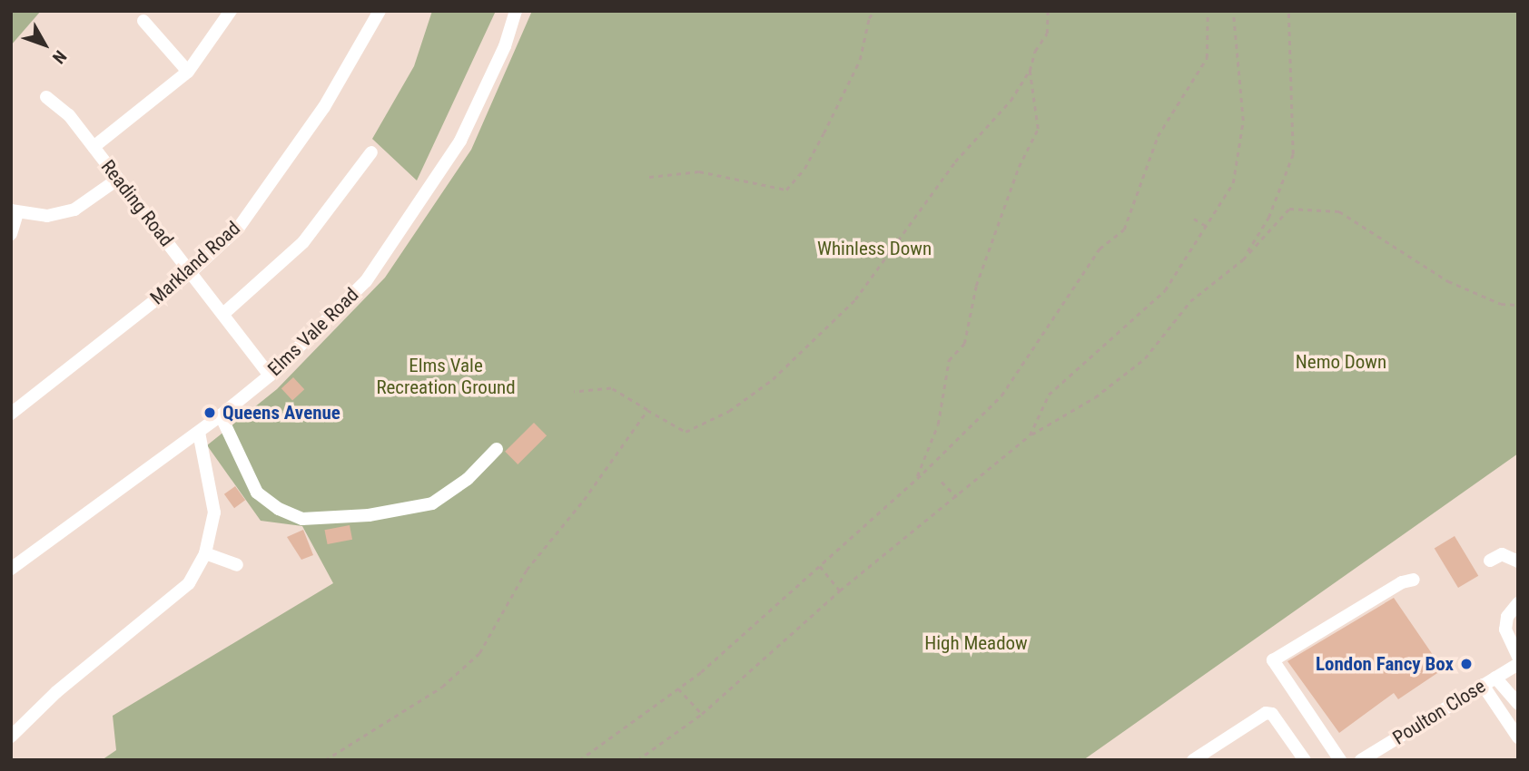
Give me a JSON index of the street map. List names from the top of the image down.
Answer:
{
  "streets": {
    "street": [
      "Reading Road",
      "Markland Road",
      "Elms Vale Road",
      "Poulton Close"
    ]
  },
  "crossings": [
    ["Reading Road", "Markland Road"],
    ["Reading Road", "Elms Vale Road"]
  ],
  "parks": [
    "Whinless Down",
    "Nemo Down",
    "Elms Vale Recreation Ground",
    "High Meadow"
  ],
  "places": ["Queens Avenue", "London Fancy Box"],
  "north": "bottom right"
}
